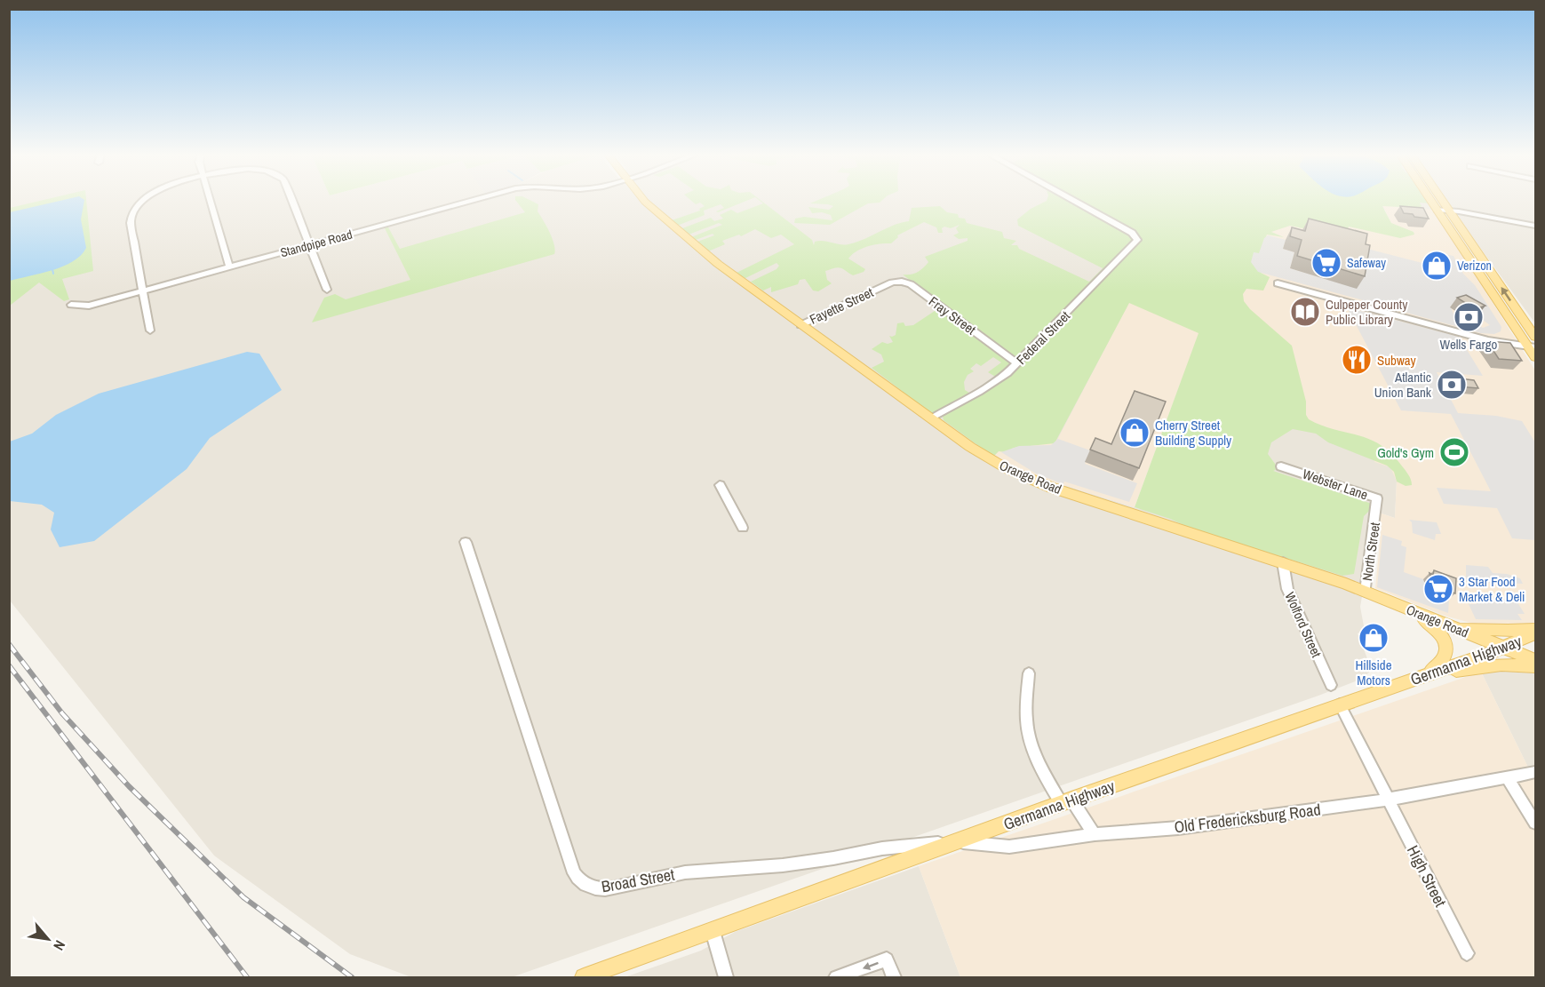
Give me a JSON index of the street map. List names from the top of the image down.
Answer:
{
  "streets": {
    "main road": ["Orange Road", "Germanna Highway"],
    "street": [
      "Standpipe Road",
      "Fayette Street",
      "Fray Street",
      "Federal Street",
      "Webster Lane",
      "North Street",
      "Wolford Street",
      "Old Fredericksburg Road",
      "High Street",
      "Broad Street"
    ]
  },
  "crossings": [
    ["Fayette Street", "Fray Street"],
    ["Fayette Street", "Orange Road"],
    ["Fray Street", "Federal Street"],
    ["Federal Street", "Orange Road"],
    ["Orange Road", "North Street"],
    ["Orange Road", "Wolford Street"],
    ["Orange Road", "Germanna Highway"],
    ["Webster Lane", "North Street"],
    ["Germanna Highway", "Old Fredericksburg Road"],
    ["Germanna Highway", "Broad Street"],
    ["Old Fredericksburg Road", "High Street"],
    ["Old Fredericksburg Road", "Broad Street"]
  ],
  "places": {
    "supermarket": ["Safeway", "3 Star Food Market & Deli"],
    "shop": ["Verizon", "Cherry Street Building Supply", "Hillside Motors"],
    "library": ["Culpeper County Public Library"],
    "bank": ["Wells Fargo", "Atlantic Union Bank"],
    "restaurant": ["Subway"],
    "sports": ["Gold's Gym"]
  },
  "north": "bottom right"
}
